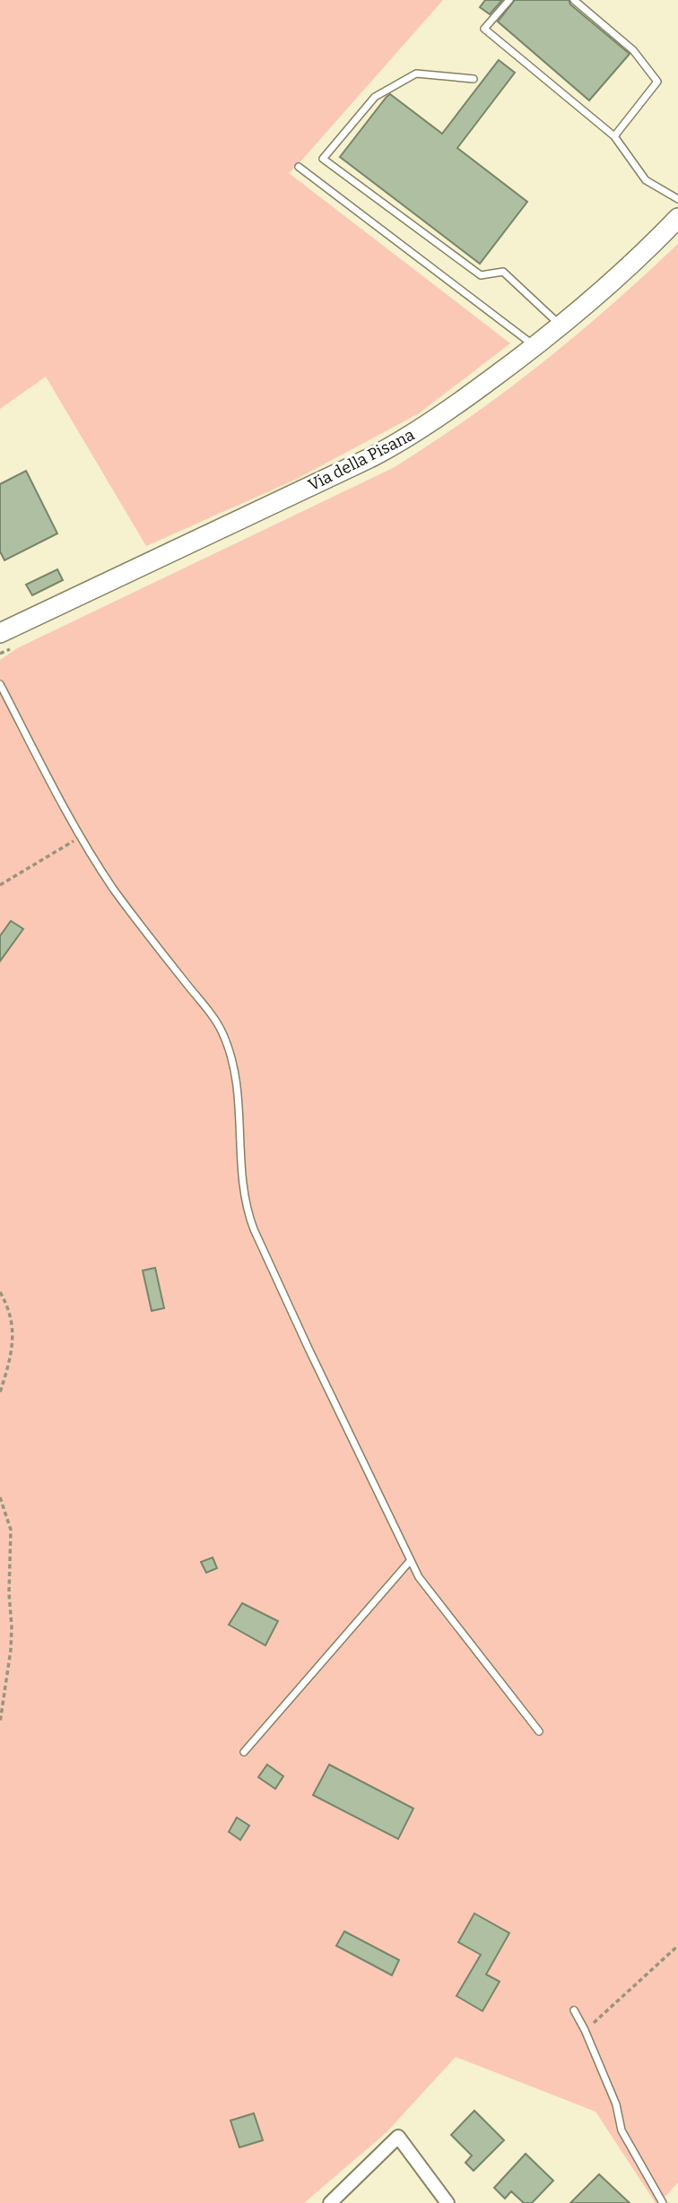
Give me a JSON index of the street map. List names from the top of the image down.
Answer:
{
  "streets": {
    "main road": ["Via della Pisana"]
  }
}
